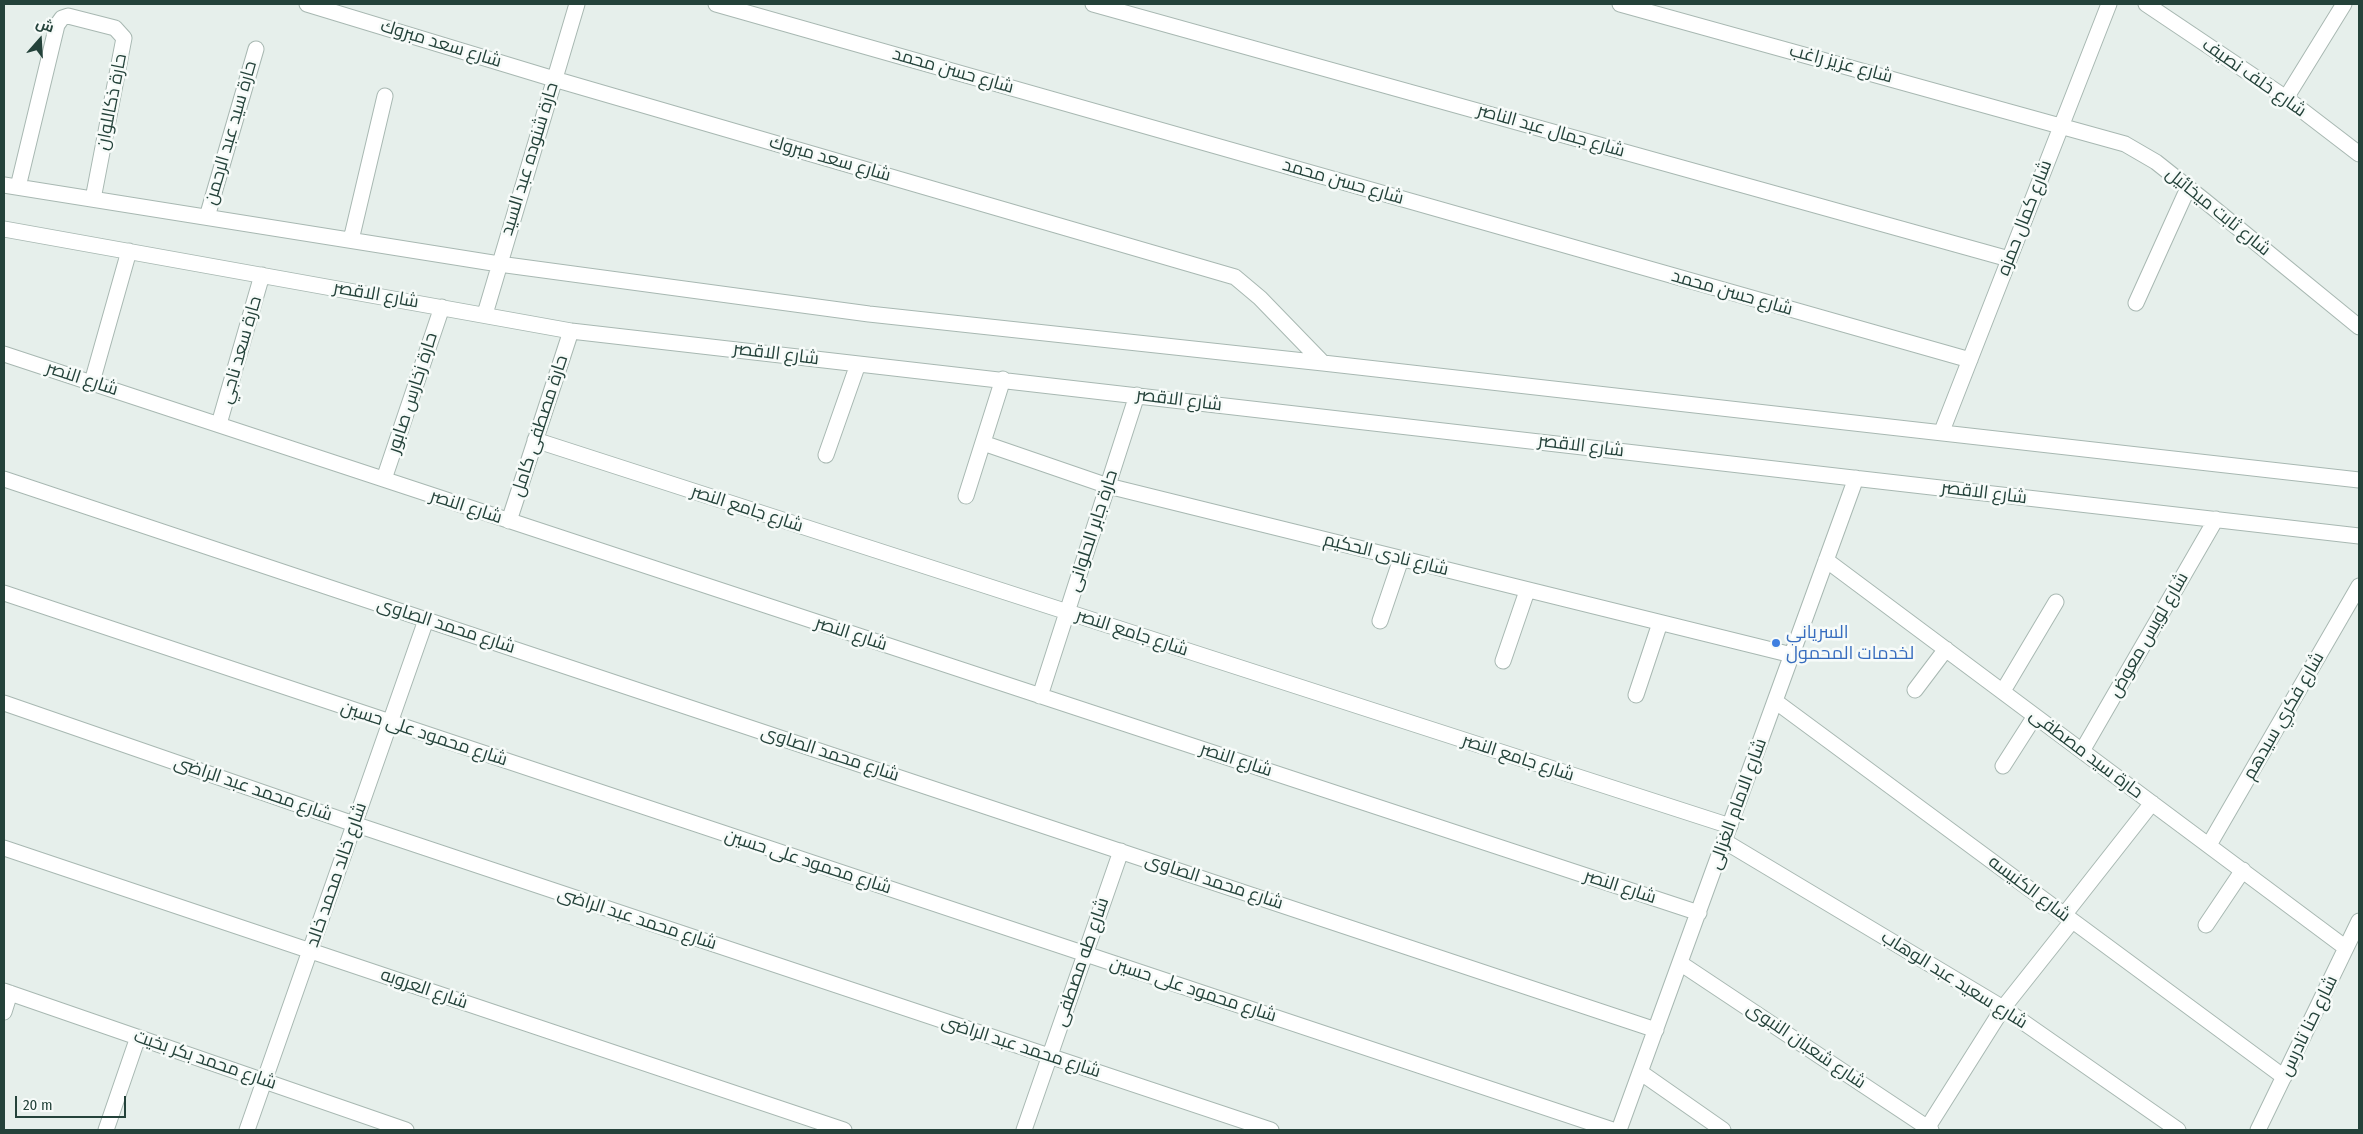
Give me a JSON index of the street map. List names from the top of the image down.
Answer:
{
  "streets": {
    "street": [
      "شارع سعد مبروك",
      "شارع عزيز راغب",
      "شارع حسن محمد",
      "شارع خلف نصيف",
      "حارة ذكاللوان",
      "شارع جمال عبد الناصر",
      "حارة سيد عبد الرحمن",
      "حارة شنوده عبد السيد",
      "شارع ثابت ميخائيل",
      "شارع كمال حمزه",
      "شارع الاقصر",
      "حارة سعد ناجي",
      "شارع النصر",
      "حارة زخارس صابور",
      "حارة مصطفى كامل",
      "شارع جامع النصر",
      "حارة جابر الحلوانى",
      "شارع نادى الحكيم",
      "شارع محمد الصاوى",
      "شارع لويس معوض",
      "شارع فكري سيدهم",
      "شارع محمود على حسين",
      "حارة سيد مصطفى",
      "شارع محمد عبد الراضى",
      "شارع الامام الغزالى",
      "شارع خالد محمد خالد",
      "شارع الكنيسه",
      "شارع طه مصطفى",
      "شارع سعيد عبد الوهاب",
      "شارع العروبه",
      "شارع حنا تادرس",
      "شارع شعبان النبوى",
      "شارع محمد بكر بخيت"
    ]
  },
  "crossings": [
    ["شارع سعد مبروك", "حارة شنوده عبد السيد"],
    ["شارع عزيز راغب", "شارع ثابت ميخائيل"],
    ["شارع عزيز راغب", "شارع كمال حمزه"],
    ["شارع حسن محمد", "شارع كمال حمزه"],
    ["شارع جمال عبد الناصر", "شارع كمال حمزه"],
    ["حارة شنوده عبد السيد", "شارع الاقصر"],
    ["شارع ثابت ميخائيل", "شارع كمال حمزه"],
    ["شارع الاقصر", "حارة سعد ناجي"],
    ["شارع الاقصر", "حارة زخارس صابور"],
    ["شارع الاقصر", "حارة مصطفى كامل"],
    ["شارع الاقصر", "حارة جابر الحلوانى"],
    ["شارع الاقصر", "شارع لويس معوض"],
    ["شارع الاقصر", "شارع الامام الغزالى"],
    ["حارة سعد ناجي", "شارع النصر"],
    ["شارع النصر", "حارة زخارس صابور"],
    ["شارع النصر", "حارة مصطفى كامل"],
    ["شارع النصر", "حارة جابر الحلوانى"],
    ["شارع النصر", "شارع الامام الغزالى"],
    ["حارة مصطفى كامل", "شارع جامع النصر"],
    ["شارع جامع النصر", "حارة جابر الحلوانى"],
    ["شارع جامع النصر", "شارع الامام الغزالى"],
    ["حارة جابر الحلوانى", "شارع نادى الحكيم"],
    ["شارع نادى الحكيم", "شارع الامام الغزالى"],
    ["شارع محمد الصاوى", "شارع الامام الغزالى"],
    ["شارع محمد الصاوى", "شارع خالد محمد خالد"],
    ["شارع محمد الصاوى", "شارع طه مصطفى"],
    ["شارع لويس معوض", "حارة سيد مصطفى"],
    ["شارع فكري سيدهم", "حارة سيد مصطفى"],
    ["شارع محمود على حسين", "شارع خالد محمد خالد"],
    ["شارع محمود على حسين", "شارع طه مصطفى"],
    ["حارة سيد مصطفى", "شارع الامام الغزالى"],
    ["حارة سيد مصطفى", "شارع حنا تادرس"],
    ["شارع محمد عبد الراضى", "شارع خالد محمد خالد"],
    ["شارع محمد عبد الراضى", "شارع طه مصطفى"],
    ["شارع الامام الغزالى", "شارع الكنيسه"],
    ["شارع الامام الغزالى", "شارع سعيد عبد الوهاب"],
    ["شارع الامام الغزالى", "شارع شعبان النبوى"],
    ["شارع خالد محمد خالد", "شارع العروبه"],
    ["شارع خالد محمد خالد", "شارع محمد بكر بخيت"],
    ["شارع الكنيسه", "شارع حنا تادرس"]
  ],
  "places": ["السرياني لخدمات المحمول"],
  "scale_bar": "20 m",
  "north": "top"
}
